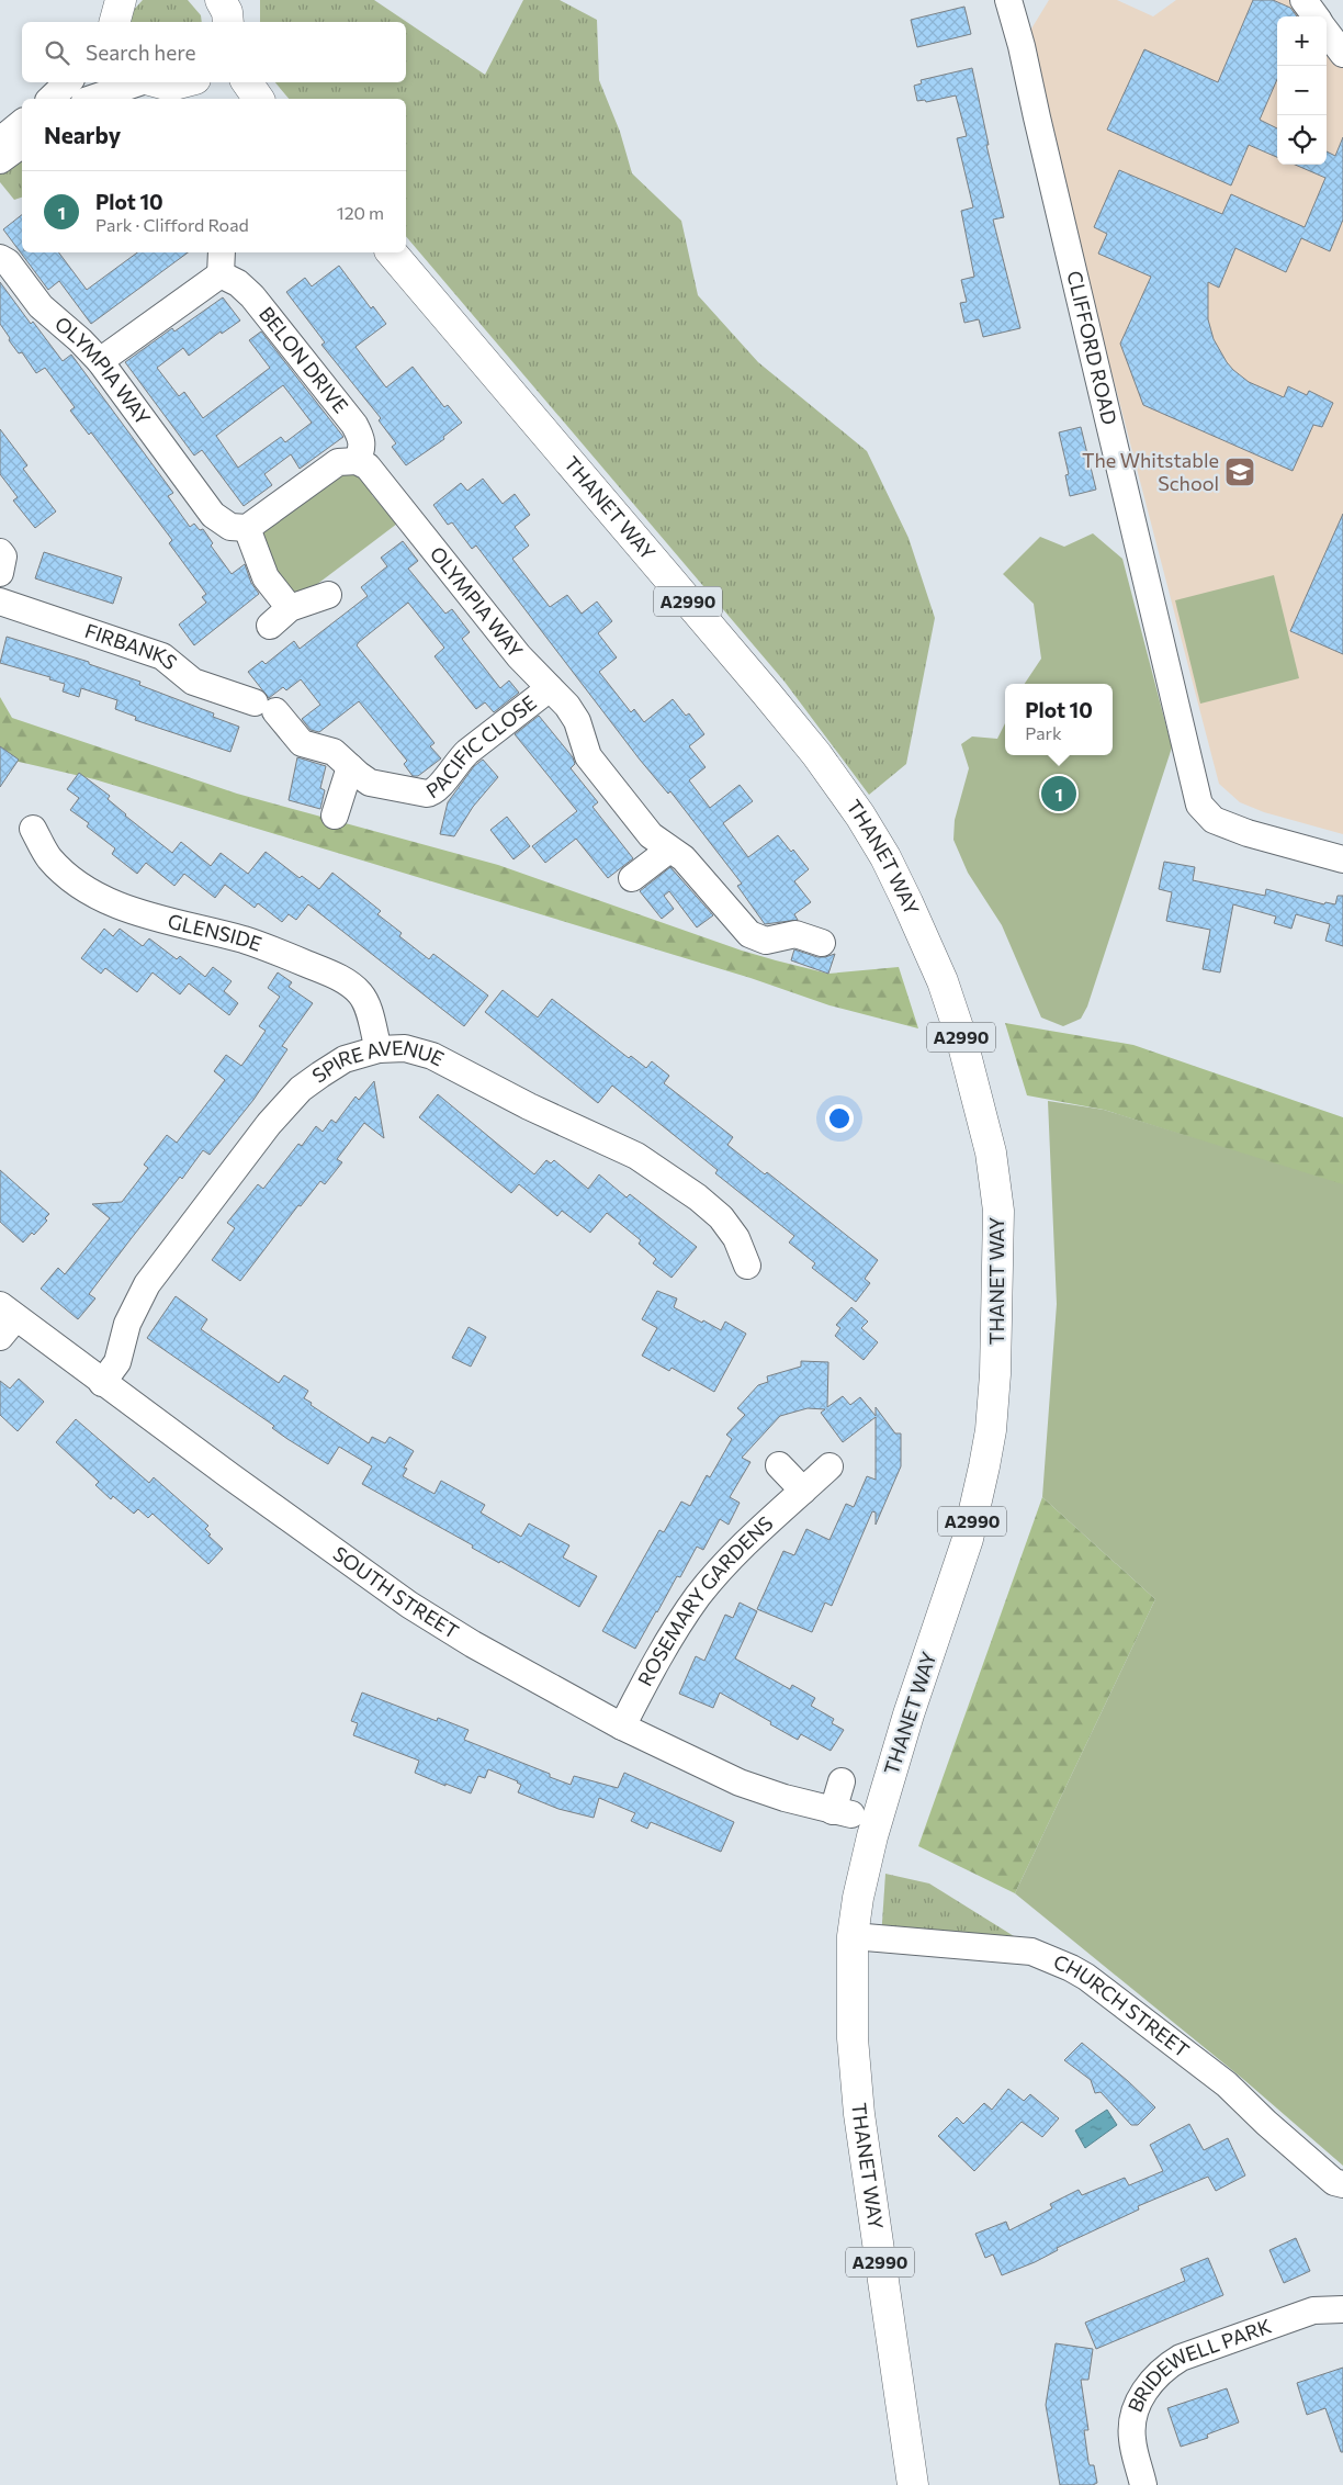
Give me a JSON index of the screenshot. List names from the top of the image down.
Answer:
{
  "streets": {
    "main road": ["THANET WAY", "A2990"],
    "street": [
      "CLIFFORD ROAD",
      "BELON DRIVE",
      "OLYMPIA WAY",
      "FIRBANKS",
      "PACIFIC CLOSE",
      "GLENSIDE",
      "SPIRE AVENUE",
      "SOUTH STREET",
      "ROSEMARY GARDENS",
      "CHURCH STREET",
      "BRIDEWELL PARK"
    ]
  },
  "crossings": [
    ["BELON DRIVE", "OLYMPIA WAY"],
    ["OLYMPIA WAY", "PACIFIC CLOSE"],
    ["THANET WAY", "CHURCH STREET"],
    ["FIRBANKS", "PACIFIC CLOSE"],
    ["GLENSIDE", "SPIRE AVENUE"],
    ["SPIRE AVENUE", "SOUTH STREET"],
    ["SOUTH STREET", "ROSEMARY GARDENS"]
  ],
  "places": {
    "school or university": ["The Whitstable School"]
  },
  "page": {
    "map_buttons": ["+", "−"],
    "search": "Search here",
    "heading": "Nearby",
    "list": [
      {
        "mark": "1",
        "name": "Plot 10",
        "note": "Park · Clifford Road",
        "value": "120 m"
      }
    ],
    "popup": ["Plot 10", "Park"],
    "pins": "1"
  }
}
